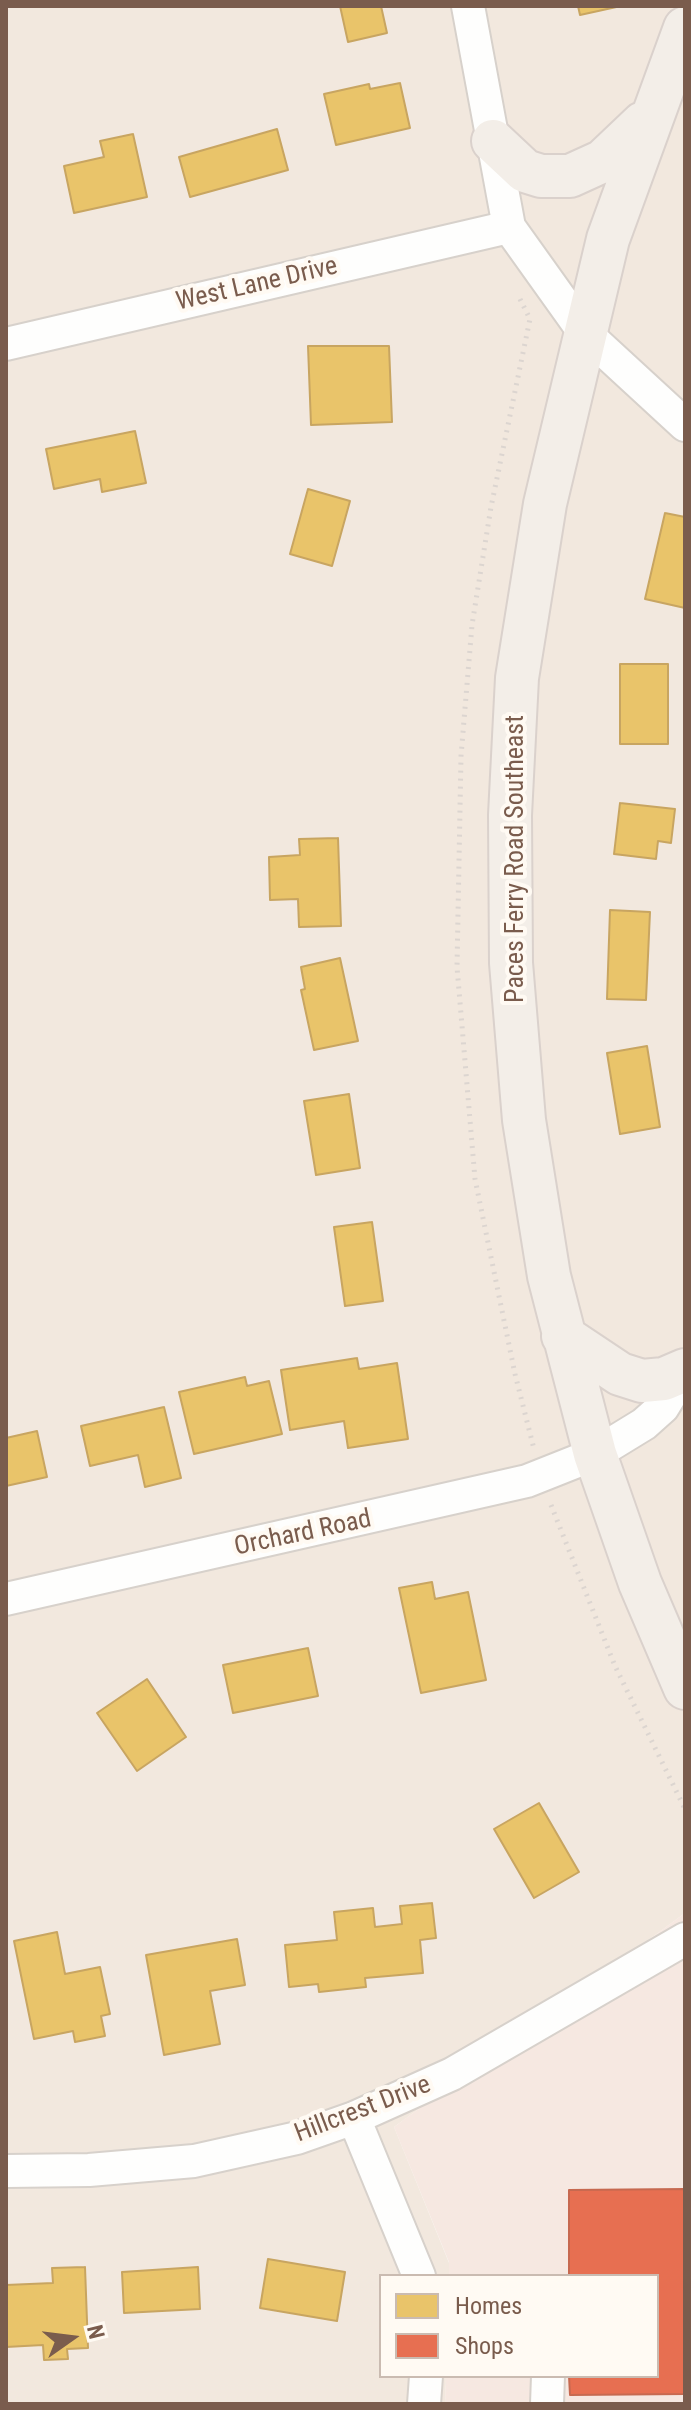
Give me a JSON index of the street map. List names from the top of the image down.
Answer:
{
  "streets": {
    "main road": ["Paces Ferry Road Southeast"],
    "street": ["West Lane Drive", "Orchard Road", "Hillcrest Drive"]
  },
  "crossings": [
    ["Paces Ferry Road Southeast", "Orchard Road"]
  ],
  "legend": ["Homes", "Shops"],
  "north": "right"
}
